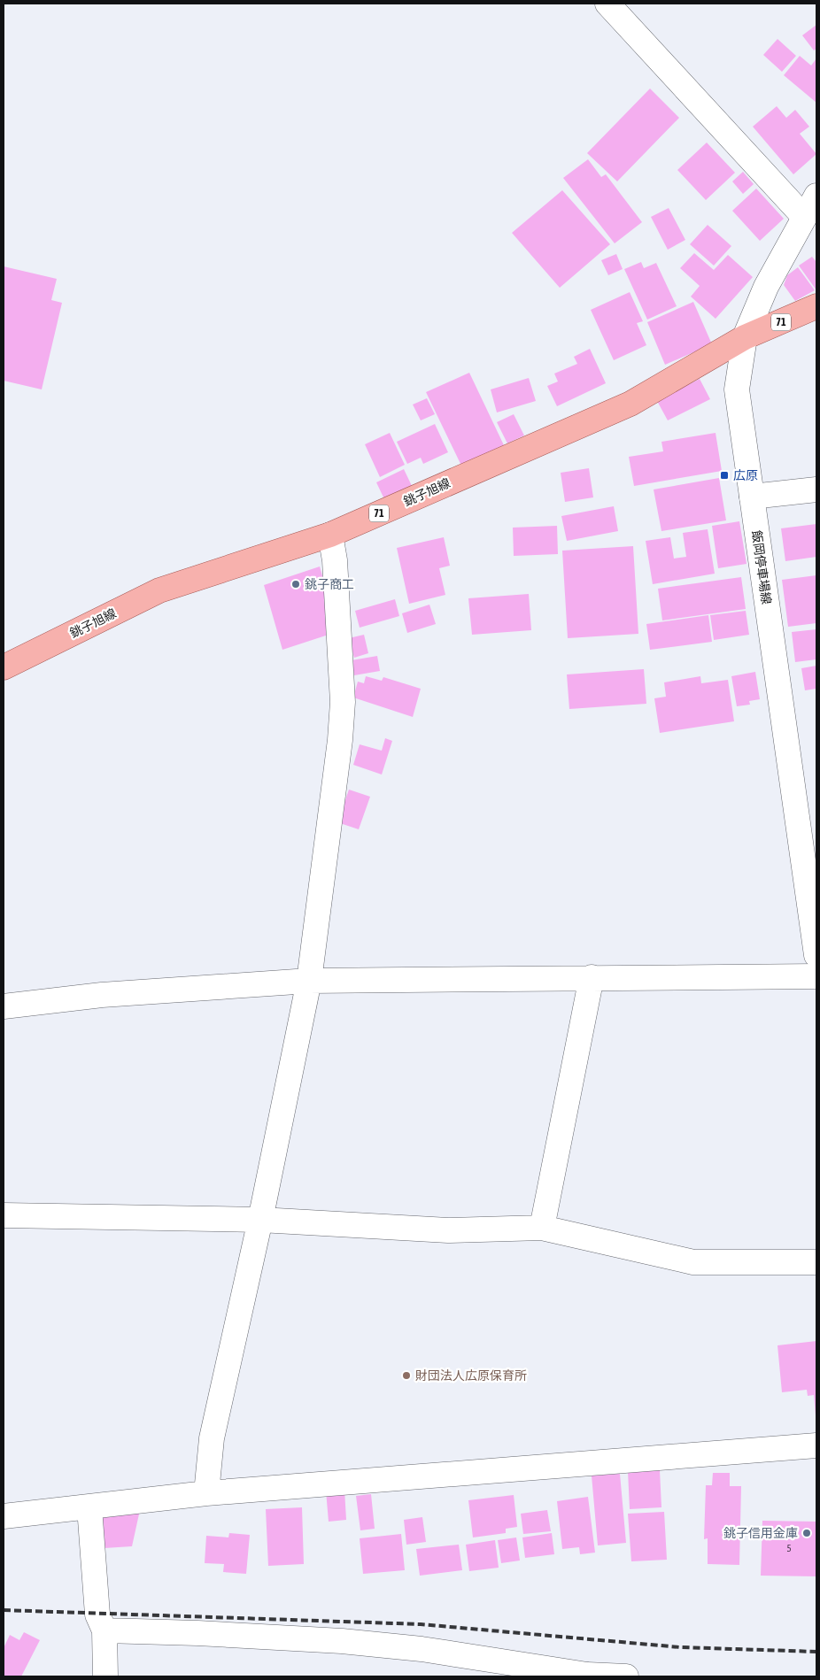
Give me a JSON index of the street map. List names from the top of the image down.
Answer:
{
  "streets": {
    "main road": ["71", "銚子旭線"],
    "street": ["飯岡停車場線"]
  },
  "crossings": [
    ["銚子旭線", "飯岡停車場線"]
  ],
  "places": {
    "transit": ["広原"],
    "other": ["銚子商工", "財団法人広原保育所", "銚子信用金庫"]
  },
  "house_numbers": ["5"]
}
